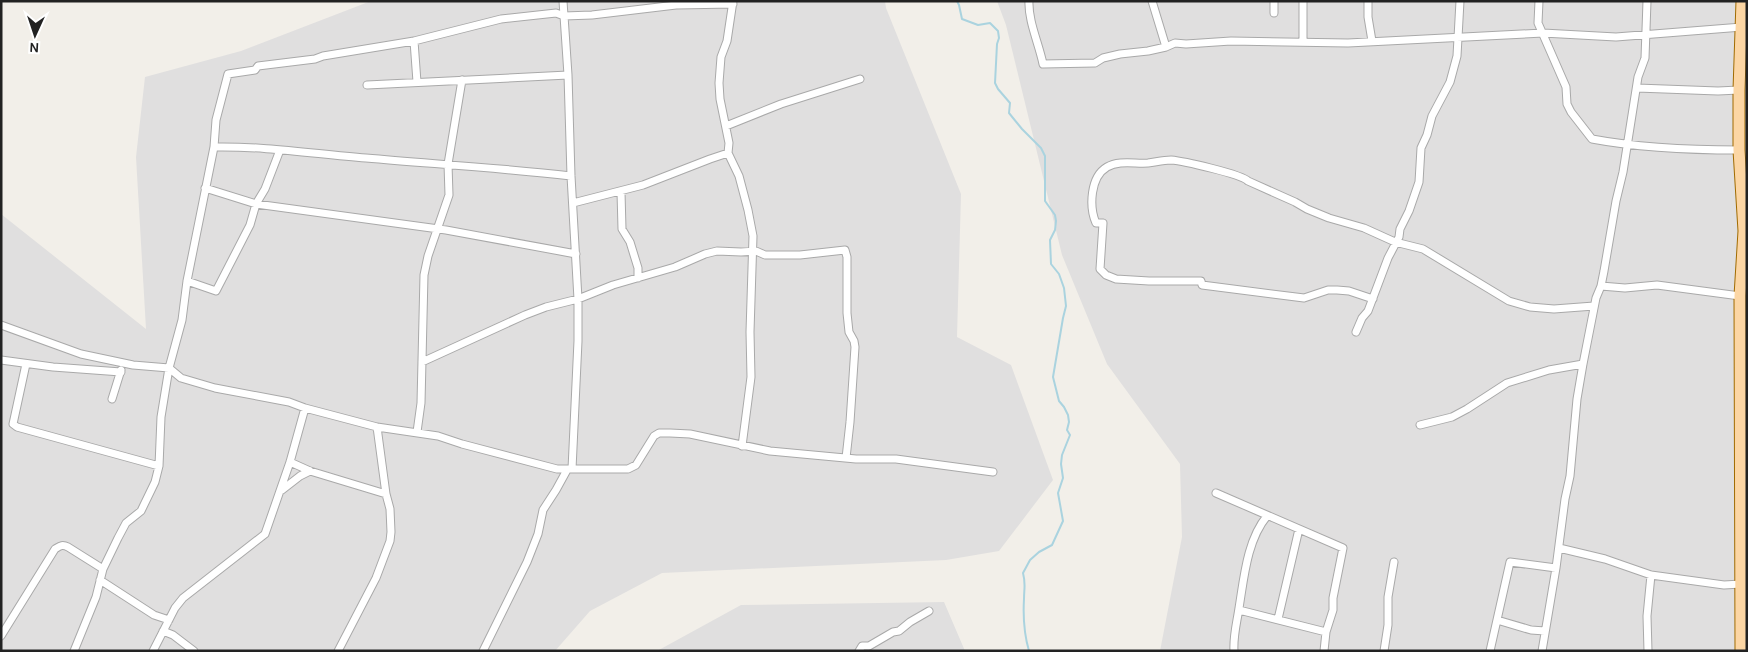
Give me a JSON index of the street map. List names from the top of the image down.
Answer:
{
  "north": "bottom"
}
